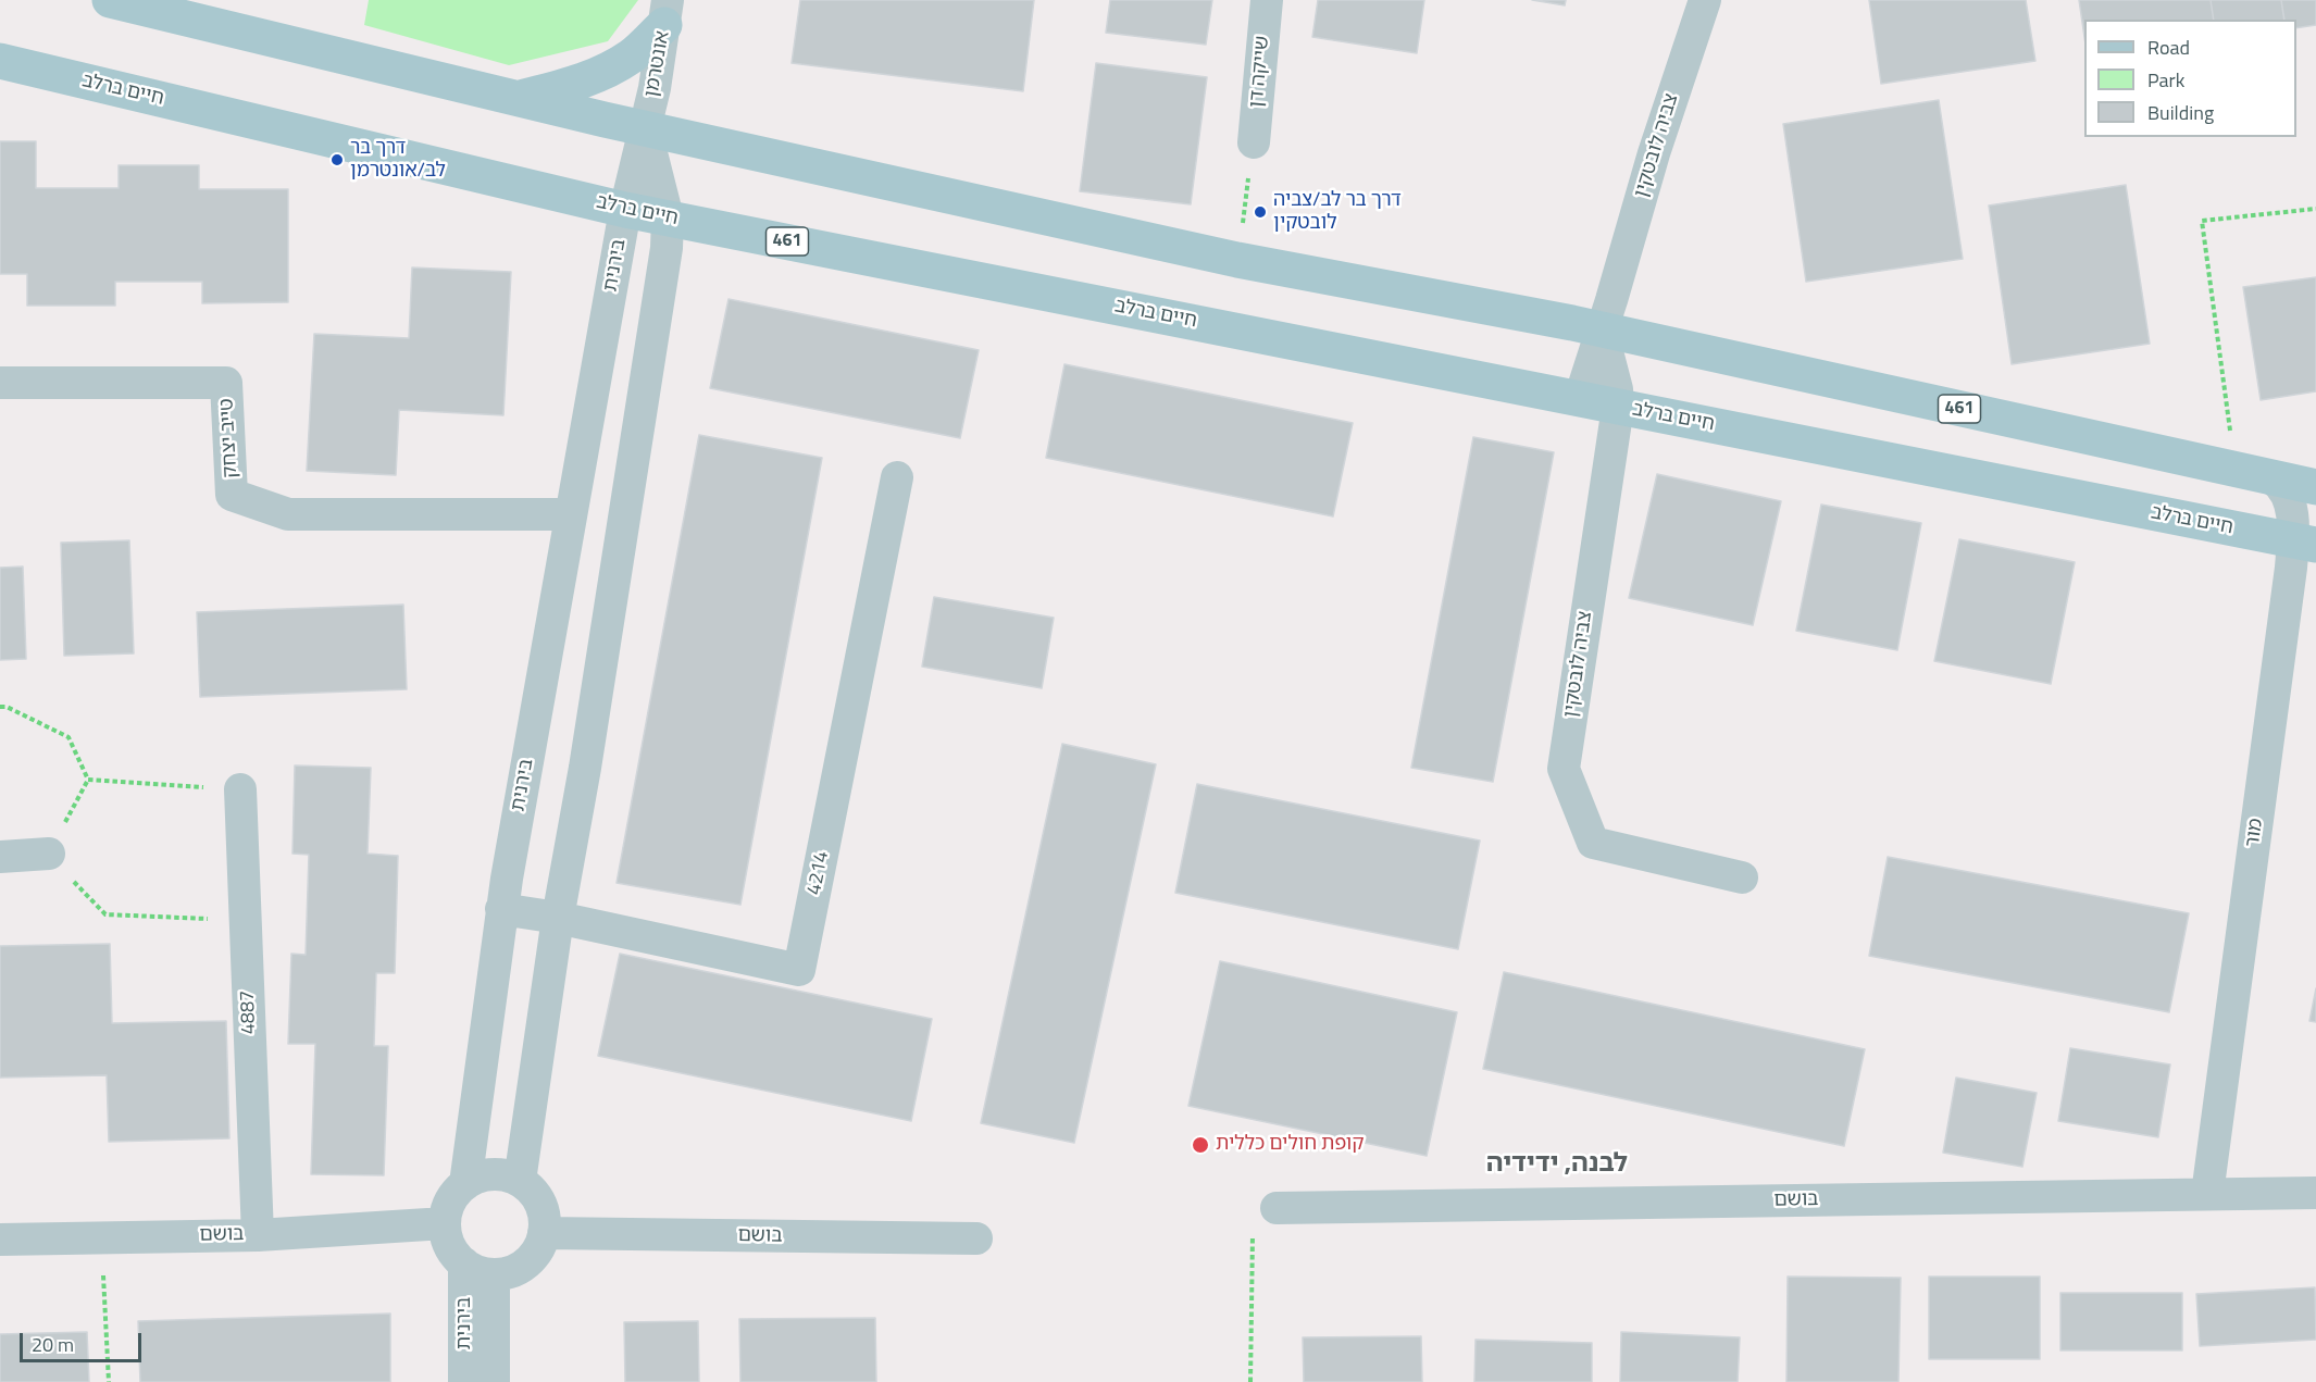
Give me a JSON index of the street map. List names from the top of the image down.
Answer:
{
  "streets": {
    "main road": ["חיים ברלב", "461"],
    "street": [
      "אונטרמן",
      "שייקה דן",
      "צביה לובטקין",
      "בירנית",
      "טייב יצחק",
      "מור",
      "4214",
      "4887",
      "בושם"
    ]
  },
  "crossings": [
    ["אונטרמן", "461"],
    ["אונטרמן", "בירנית"],
    ["חיים ברלב", "צביה לובטקין"],
    ["חיים ברלב", "בירנית"],
    ["חיים ברלב", "מור"],
    ["צביה לובטקין", "461"],
    ["461", "בירנית"],
    ["461", "מור"],
    ["בירנית", "טייב יצחק"],
    ["בירנית", "4214"],
    ["בירנית", "בושם"],
    ["מור", "בושם"],
    ["4887", "בושם"]
  ],
  "districts": ["לבנה, ידידיה"],
  "places": ["דרך בר לב/אונטרמן", "דרך בר לב/צביה לובטקין", "קופת חולים כללית"],
  "legend": ["Road", "Park", "Building"],
  "scale_bar": "20 m"
}
